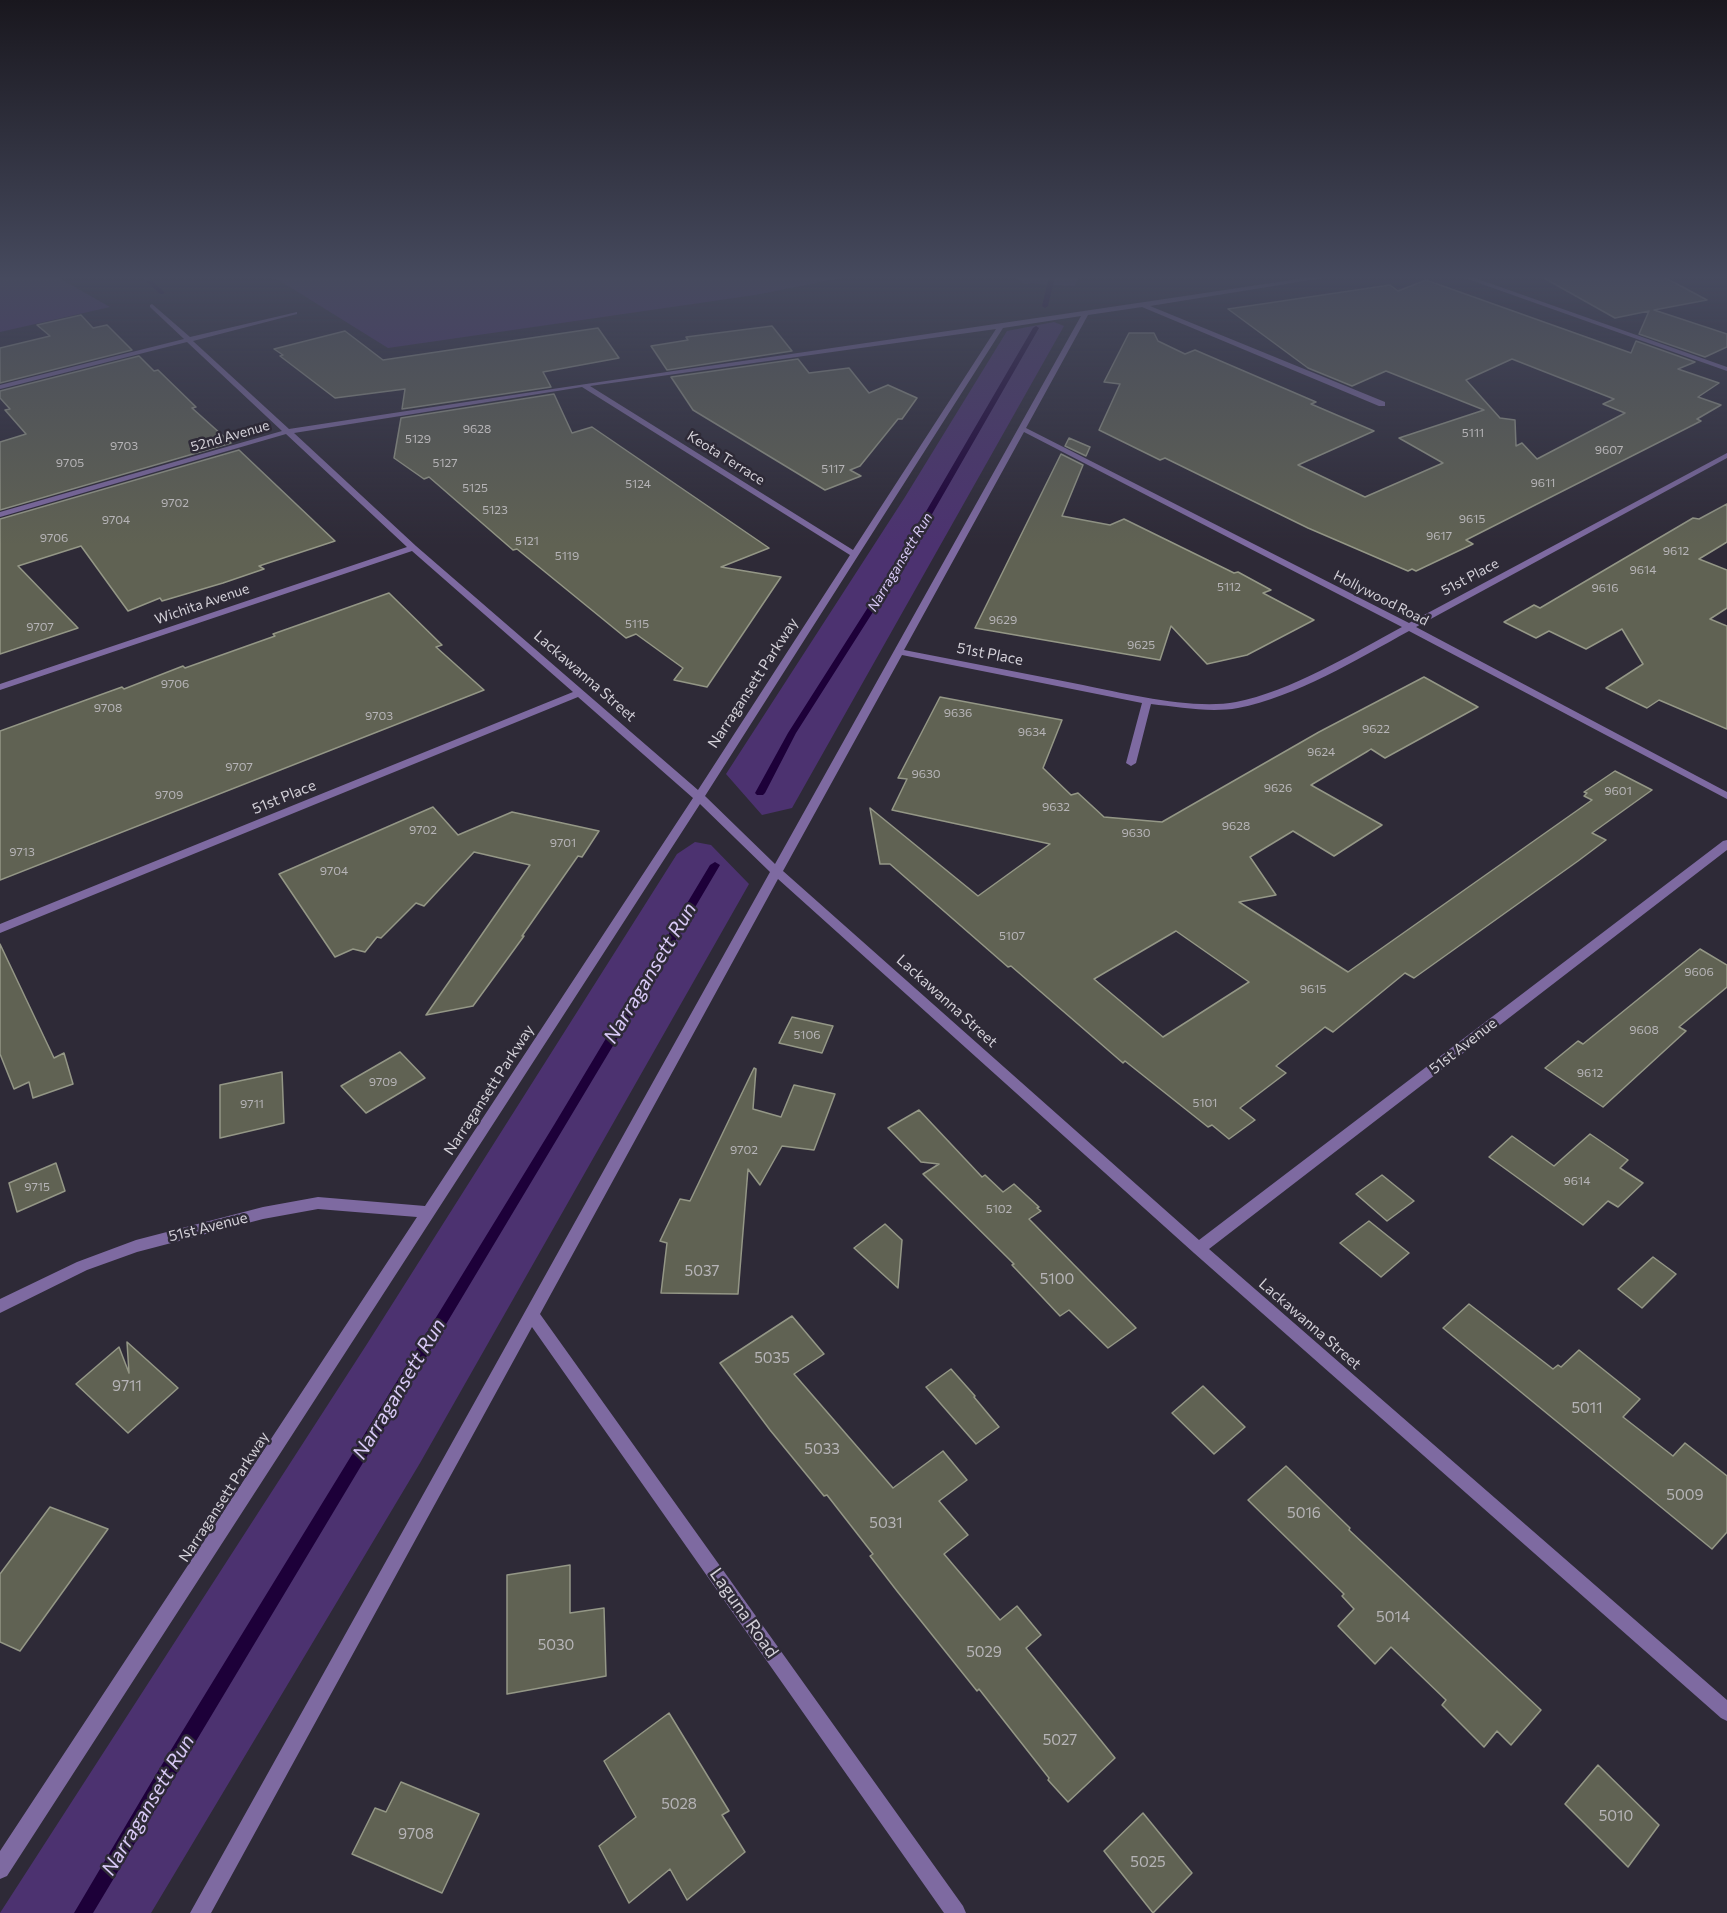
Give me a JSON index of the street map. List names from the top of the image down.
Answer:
{
  "streets": {
    "street": [
      "52nd Avenue",
      "Keota Terrace",
      "51st Place",
      "Hollywood Road",
      "Wichita Avenue",
      "Lackawanna Street",
      "Narragansett Parkway",
      "51st Avenue",
      "Laguna Road"
    ]
  },
  "crossings": [
    ["52nd Avenue", "Keota Terrace"],
    ["52nd Avenue", "Lackawanna Street"],
    ["Keota Terrace", "Narragansett Parkway"],
    ["51st Place", "Hollywood Road"],
    ["51st Place", "Lackawanna Street"],
    ["Wichita Avenue", "Lackawanna Street"],
    ["Lackawanna Street", "Narragansett Parkway"],
    ["Lackawanna Street", "51st Avenue"],
    ["Narragansett Parkway", "51st Avenue"]
  ],
  "water": ["Narragansett Run"],
  "house_numbers": [
    "9628",
    "5111",
    "5129",
    "9703",
    "9607",
    "9705",
    "5127",
    "5117",
    "9611",
    "5124",
    "5125",
    "9702",
    "5123",
    "9615",
    "9704",
    "9617",
    "9706",
    "5121",
    "9612",
    "5119",
    "9614",
    "5112",
    "9616",
    "9629",
    "5115",
    "9707",
    "9625",
    "9706",
    "9708",
    "9636",
    "9703",
    "9622",
    "9634",
    "9624",
    "9707",
    "9630",
    "9626",
    "9601",
    "9709",
    "9632",
    "9628",
    "9702",
    "9630",
    "9701",
    "9713",
    "9704",
    "5107",
    "9606",
    "9615",
    "9608",
    "5106",
    "9612",
    "9709",
    "5101",
    "9711",
    "9702",
    "9614",
    "9715",
    "5102",
    "5037",
    "5100",
    "5035",
    "9711",
    "5011",
    "5033",
    "5009",
    "5016",
    "5031",
    "5014",
    "5030",
    "5029",
    "5027",
    "5028",
    "5010",
    "9708",
    "5025"
  ]
}
